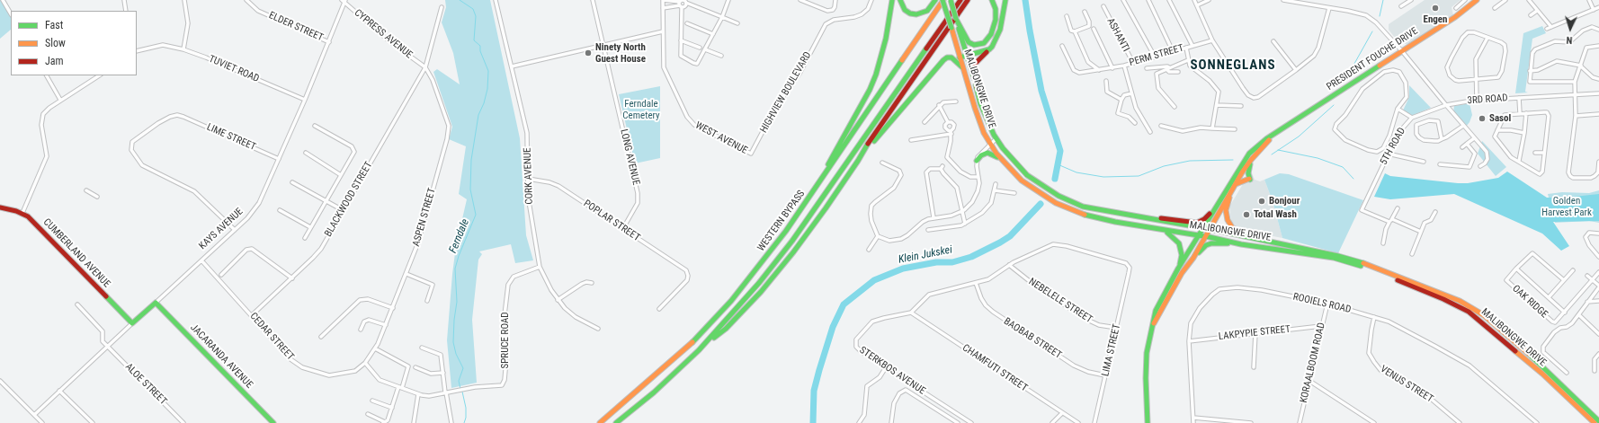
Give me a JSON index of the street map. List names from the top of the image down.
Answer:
{
  "streets": {
    "main road": [
      "PRESIDENT FOUCHE DRIVE",
      "MALIBONGWE DRIVE",
      "WESTERN BYPASS",
      "KAYS AVENUE",
      "CUMBERLAND AVENUE",
      "JACARANDA AVENUE"
    ],
    "street": [
      "ELDER STREET",
      "CYPRESS AVENUE",
      "ASHANTI",
      "PERM STREET",
      "TUVIET ROAD",
      "HIGHVIEW BOULEVARD",
      "3RD ROAD",
      "LIME STREET",
      "WEST AVENUE",
      "5TH ROAD",
      "LONG AVENUE",
      "CORK AVENUE",
      "BLACKWOOD STREET",
      "ASPEN STREET",
      "POPLAR STREET",
      "NEBELELE STREET",
      "OAK RIDGE",
      "ROOIELS ROAD",
      "LAKPYPIE STREET",
      "CEDAR STREET",
      "BAOBAB STREET",
      "SPRUCE ROAD",
      "LIMA STREET",
      "KORAALBOOM ROAD",
      "CHAMFUTI STREET",
      "STERKBOS AVENUE",
      "ALOE STREET",
      "VENUS STREET"
    ]
  },
  "crossings": [
    ["ELDER STREET", "KAYS AVENUE"],
    ["CYPRESS AVENUE", "BLACKWOOD STREET"],
    ["CYPRESS AVENUE", "ASPEN STREET"],
    ["CYPRESS AVENUE", "KAYS AVENUE"],
    ["ASHANTI", "PERM STREET"],
    ["PRESIDENT FOUCHE DRIVE", "MALIBONGWE DRIVE"],
    ["TUVIET ROAD", "KAYS AVENUE"],
    ["MALIBONGWE DRIVE", "WESTERN BYPASS"],
    ["HIGHVIEW BOULEVARD", "WEST AVENUE"],
    ["3RD ROAD", "5TH ROAD"],
    ["LIME STREET", "KAYS AVENUE"],
    ["LONG AVENUE", "POPLAR STREET"],
    ["CORK AVENUE", "POPLAR STREET"],
    ["CORK AVENUE", "SPRUCE ROAD"],
    ["BLACKWOOD STREET", "ASPEN STREET"],
    ["BLACKWOOD STREET", "CEDAR STREET"],
    ["ASPEN STREET", "CEDAR STREET"],
    ["KAYS AVENUE", "CUMBERLAND AVENUE"],
    ["KAYS AVENUE", "CEDAR STREET"],
    ["KAYS AVENUE", "JACARANDA AVENUE"],
    ["KAYS AVENUE", "ALOE STREET"],
    ["NEBELELE STREET", "LIMA STREET"],
    ["ROOIELS ROAD", "LAKPYPIE STREET"],
    ["ROOIELS ROAD", "KORAALBOOM ROAD"],
    ["ROOIELS ROAD", "VENUS STREET"],
    ["LAKPYPIE STREET", "KORAALBOOM ROAD"],
    ["BAOBAB STREET", "LIMA STREET"],
    ["CHAMFUTI STREET", "STERKBOS AVENUE"]
  ],
  "districts": ["SONNEGLANS"],
  "water": ["Ferndale", "Klein Jukskei"],
  "parks": ["Ferndale Cemetery", "Golden Harvest Park"],
  "places": [
    "Engen",
    "Ninety North Guest House",
    "Sasol",
    "Bonjour",
    "Total Wash"
  ],
  "legend": ["Fast", "Slow", "Jam"],
  "north": "bottom"
}
